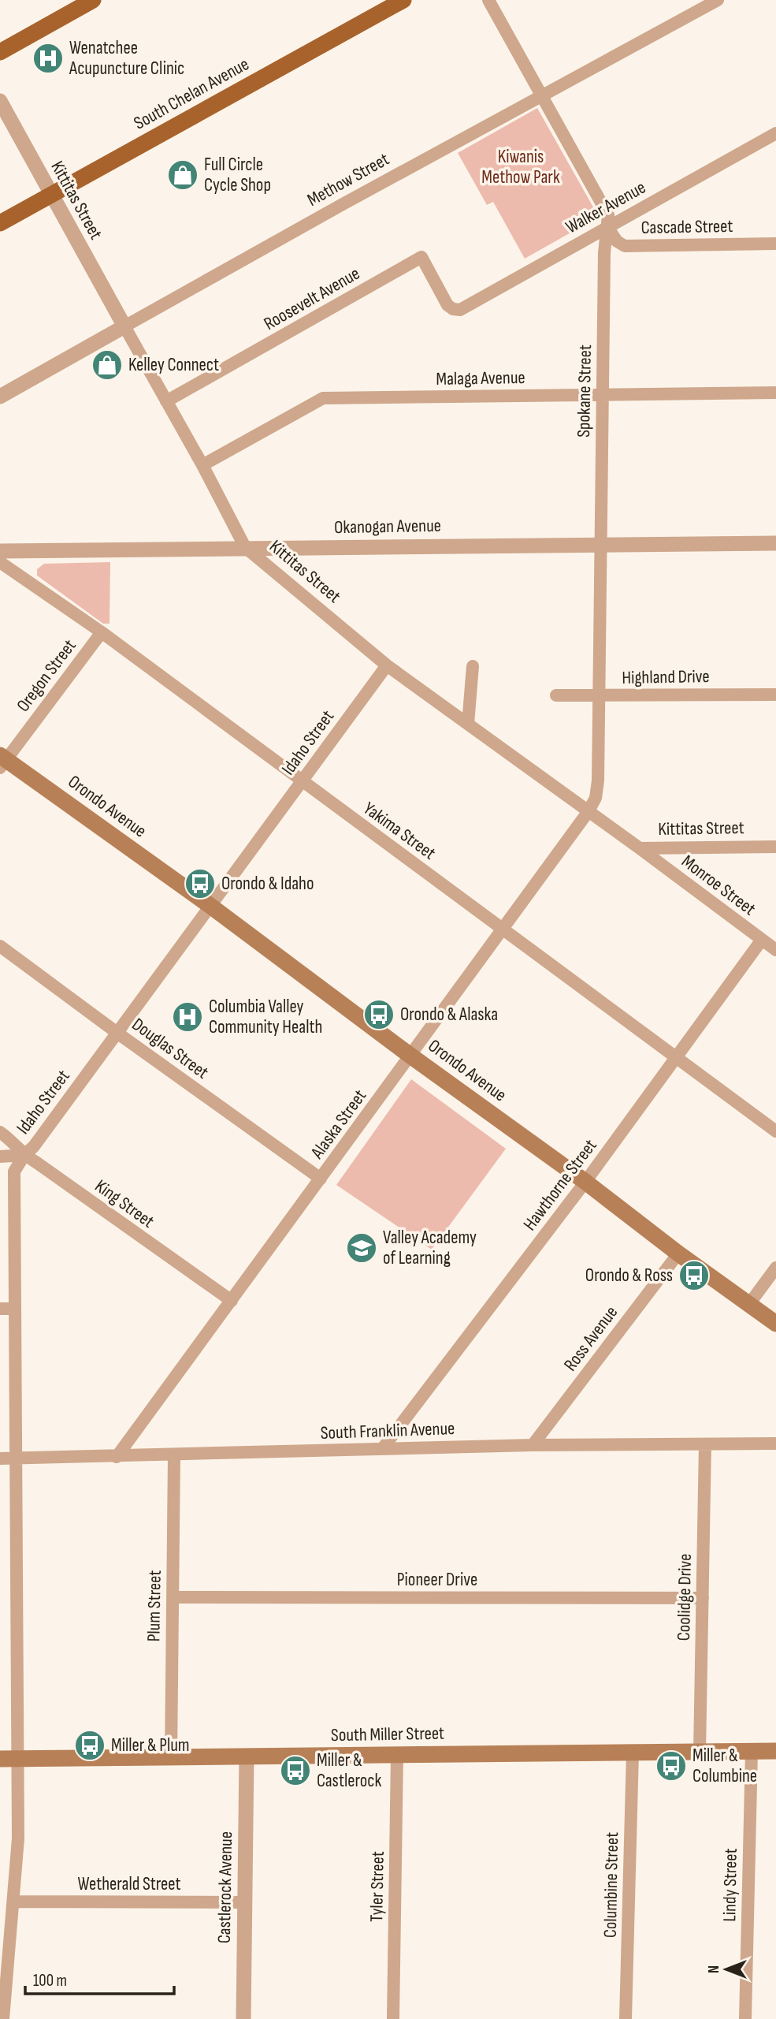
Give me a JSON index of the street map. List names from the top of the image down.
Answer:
{
  "streets": {
    "main road": ["South Chelan Avenue", "Orondo Avenue", "South Miller Street"],
    "street": [
      "Methow Street",
      "Kittitas Street",
      "Walker Avenue",
      "Cascade Street",
      "Roosevelt Avenue",
      "Malaga Avenue",
      "Spokane Street",
      "Okanogan Avenue",
      "Oregon Street",
      "Highland Drive",
      "Idaho Street",
      "Yakima Street",
      "Monroe Street",
      "Douglas Street",
      "Alaska Street",
      "Hawthorne Street",
      "King Street",
      "Ross Avenue",
      "South Franklin Avenue",
      "Pioneer Drive",
      "Coolidge Drive",
      "Plum Street",
      "Wetherald Street",
      "Columbine Street",
      "Lindy Street",
      "Tyler Street",
      "Castlerock Avenue"
    ]
  },
  "crossings": [
    ["South Chelan Avenue", "Kittitas Street"],
    ["Methow Street", "Kittitas Street"],
    ["Methow Street", "Spokane Street"],
    ["Kittitas Street", "Roosevelt Avenue"],
    ["Kittitas Street", "Malaga Avenue"],
    ["Kittitas Street", "Spokane Street"],
    ["Kittitas Street", "Okanogan Avenue"],
    ["Kittitas Street", "Idaho Street"],
    ["Kittitas Street", "Monroe Street"],
    ["Kittitas Street", "Alaska Street"],
    ["Walker Avenue", "Cascade Street"],
    ["Walker Avenue", "Roosevelt Avenue"],
    ["Walker Avenue", "Spokane Street"],
    ["Cascade Street", "Spokane Street"],
    ["Malaga Avenue", "Spokane Street"],
    ["Spokane Street", "Okanogan Avenue"],
    ["Spokane Street", "Highland Drive"],
    ["Spokane Street", "Alaska Street"],
    ["Oregon Street", "Orondo Avenue"],
    ["Oregon Street", "Yakima Street"],
    ["Idaho Street", "Orondo Avenue"],
    ["Idaho Street", "Yakima Street"],
    ["Idaho Street", "Douglas Street"],
    ["Idaho Street", "King Street"],
    ["Idaho Street", "South Franklin Avenue"],
    ["Idaho Street", "South Miller Street"],
    ["Idaho Street", "Wetherald Street"],
    ["Orondo Avenue", "Alaska Street"],
    ["Orondo Avenue", "Hawthorne Street"],
    ["Orondo Avenue", "Ross Avenue"],
    ["Yakima Street", "Alaska Street"],
    ["Yakima Street", "Hawthorne Street"],
    ["Monroe Street", "Hawthorne Street"],
    ["Douglas Street", "Alaska Street"],
    ["Alaska Street", "King Street"],
    ["Alaska Street", "South Franklin Avenue"],
    ["Hawthorne Street", "South Franklin Avenue"],
    ["Ross Avenue", "South Franklin Avenue"],
    ["South Franklin Avenue", "Coolidge Drive"],
    ["South Franklin Avenue", "Plum Street"],
    ["Pioneer Drive", "Coolidge Drive"],
    ["Pioneer Drive", "Plum Street"],
    ["Coolidge Drive", "South Miller Street"],
    ["Plum Street", "South Miller Street"],
    ["South Miller Street", "Columbine Street"],
    ["South Miller Street", "Lindy Street"],
    ["South Miller Street", "Tyler Street"],
    ["South Miller Street", "Castlerock Avenue"],
    ["Wetherald Street", "Castlerock Avenue"]
  ],
  "parks": ["Kiwanis Methow Park"],
  "places": {
    "hospital": ["Wenatchee Acupuncture Clinic", "Columbia Valley Community Health"],
    "shop": ["Full Circle Cycle Shop", "Kelley Connect"],
    "bus stop": [
      "Orondo & Idaho",
      "Orondo & Alaska",
      "Orondo & Ross",
      "Miller & Plum",
      "Miller & Columbine",
      "Miller & Castlerock"
    ],
    "school or university": ["Valley Academy of Learning"]
  },
  "scale_bar": "100 m",
  "north": "left"
}
